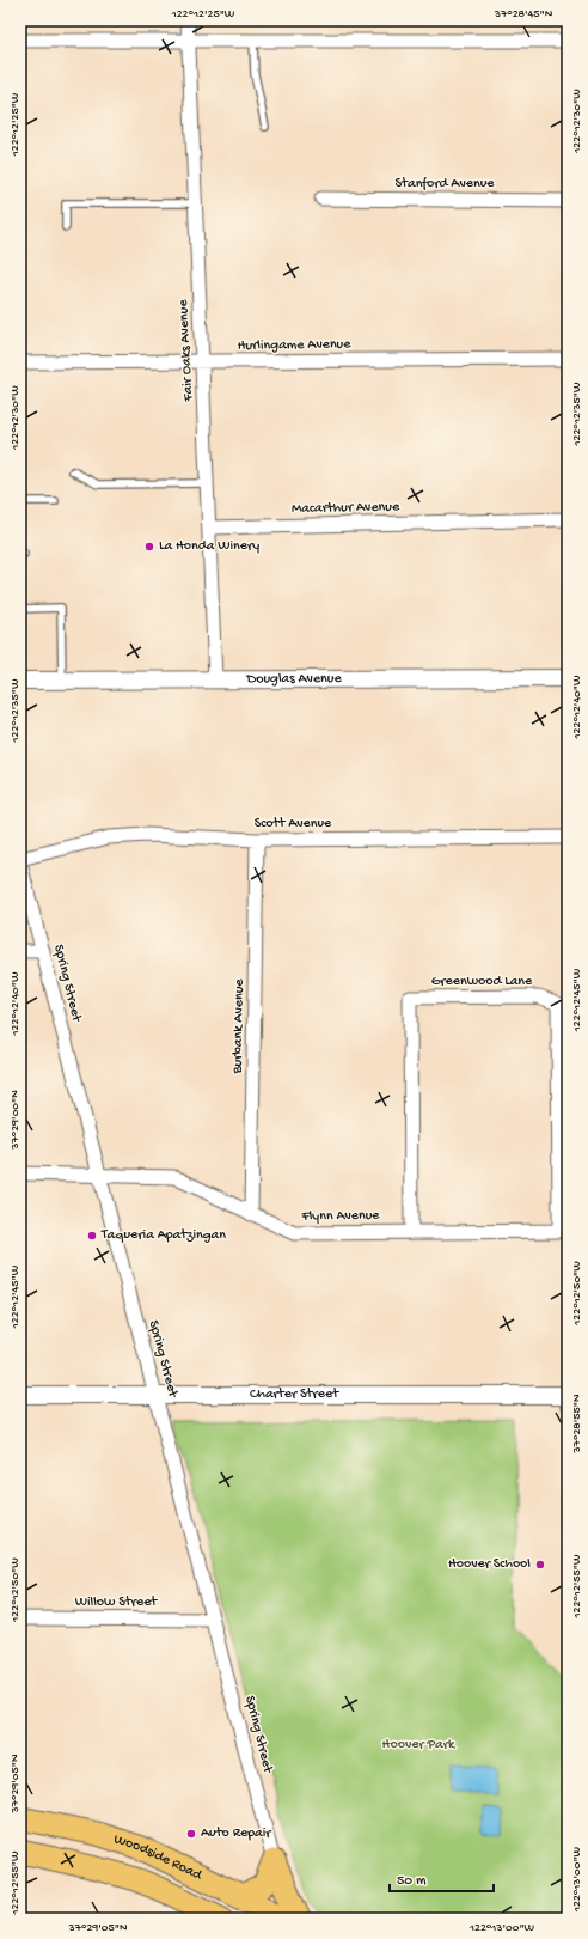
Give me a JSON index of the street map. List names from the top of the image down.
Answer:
{
  "streets": {
    "highway": ["Woodside Road"],
    "street": [
      "Stanford Avenue",
      "Hurlingame Avenue",
      "Fair Oaks Avenue",
      "Macarthur Avenue",
      "Douglas Avenue",
      "Scott Avenue",
      "Greenwood Lane",
      "Spring Street",
      "Burbank Avenue",
      "Flynn Avenue",
      "Charter Street",
      "Willow Street"
    ]
  },
  "crossings": [
    ["Hurlingame Avenue", "Fair Oaks Avenue"],
    ["Fair Oaks Avenue", "Macarthur Avenue"],
    ["Fair Oaks Avenue", "Douglas Avenue"],
    ["Scott Avenue", "Burbank Avenue"],
    ["Greenwood Lane", "Flynn Avenue"],
    ["Spring Street", "Flynn Avenue"],
    ["Spring Street", "Charter Street"],
    ["Spring Street", "Willow Street"],
    ["Burbank Avenue", "Flynn Avenue"]
  ],
  "parks": ["Hoover Park"],
  "places": [
    "La Honda Winery",
    "Taqueria Apatzingan",
    "Hoover School",
    "Auto Repair"
  ],
  "scale_bar": "50 m",
  "coordinates": [
    "122°12'25\"W",
    "37°28'45\"N",
    "122°12'30\"W",
    "122°12'35\"W",
    "122°12'40\"W",
    "122°12'45\"W",
    "37°29'00\"N",
    "122°12'50\"W",
    "37°28'55\"N",
    "122°12'55\"W",
    "37°29'05\"N",
    "122°13'00\"W"
  ]
}
